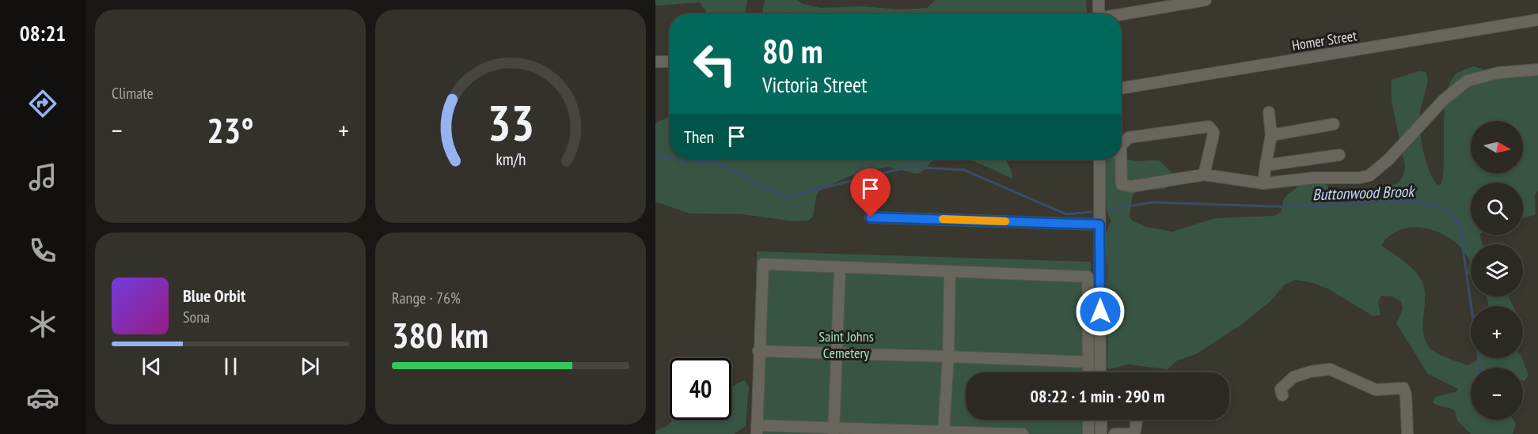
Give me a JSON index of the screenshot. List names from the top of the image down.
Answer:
{
  "streets": {
    "street": ["Homer Street"]
  },
  "water": ["Buttonwood Brook"],
  "parks": ["Saint Johns Cemetery"],
  "north": "right",
  "page": {
    "tabs": "08:21",
    "tile": [
      "Climate",
      ["Range · 76%", "380 km"]
    ],
    "turn": ["80 m", "Victoria Street"],
    "heat": ["−", "23°", "+"],
    "then": "Then",
    "map_buttons": ["+", "−"],
    "song": ["Blue Orbit", "Sona"],
    "limit": "40",
    "trip": "08:22 · 1 min · 290 m",
    "gauge": ["33", "km/h"]
  }
}
